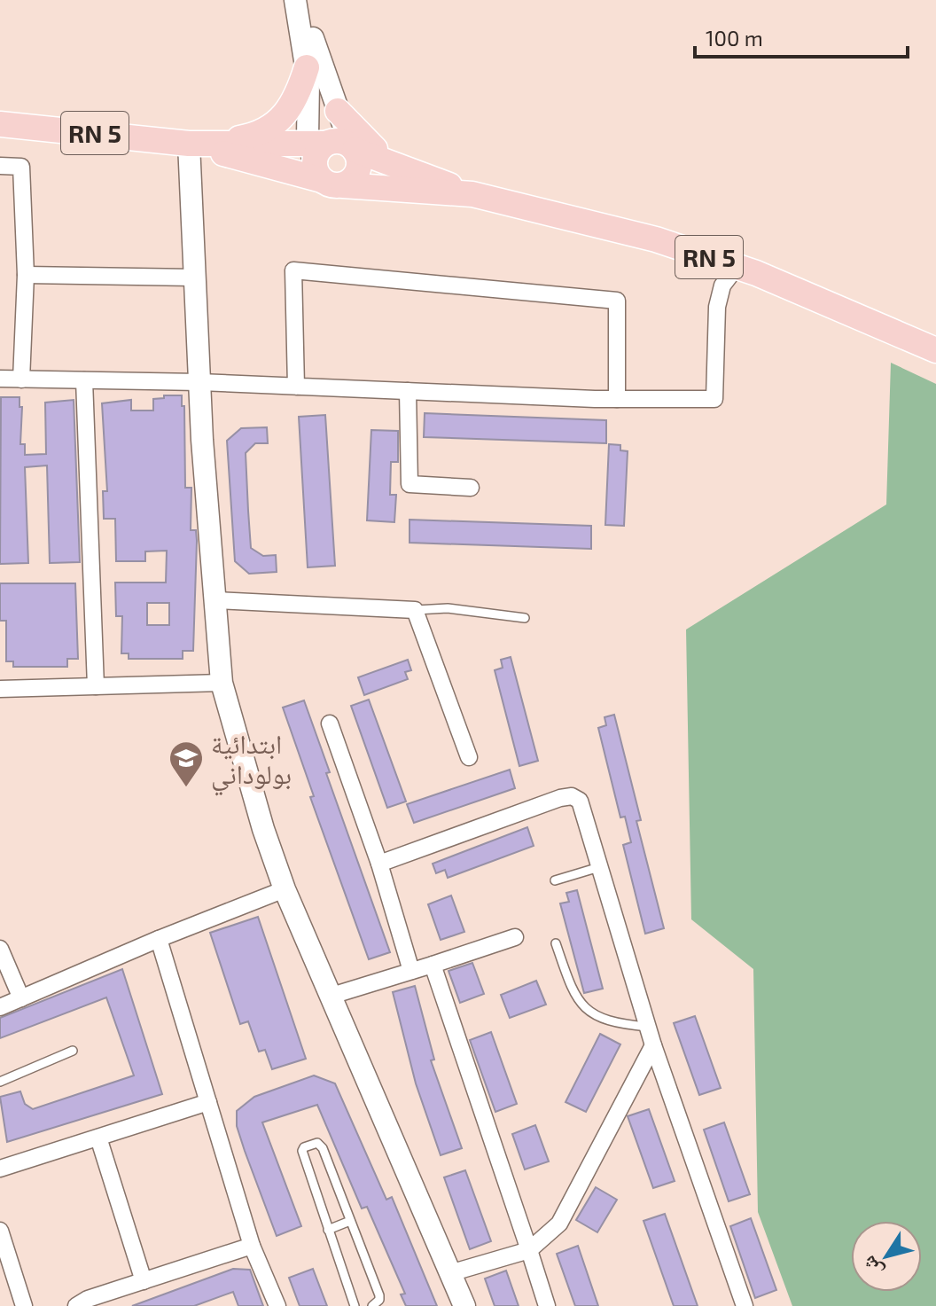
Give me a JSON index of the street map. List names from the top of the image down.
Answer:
{
  "streets": {
    "main road": ["RN 5"]
  },
  "places": {
    "school or university": ["ابتدائية بولوداني"]
  },
  "scale_bar": "100 m",
  "north": "bottom left"
}
